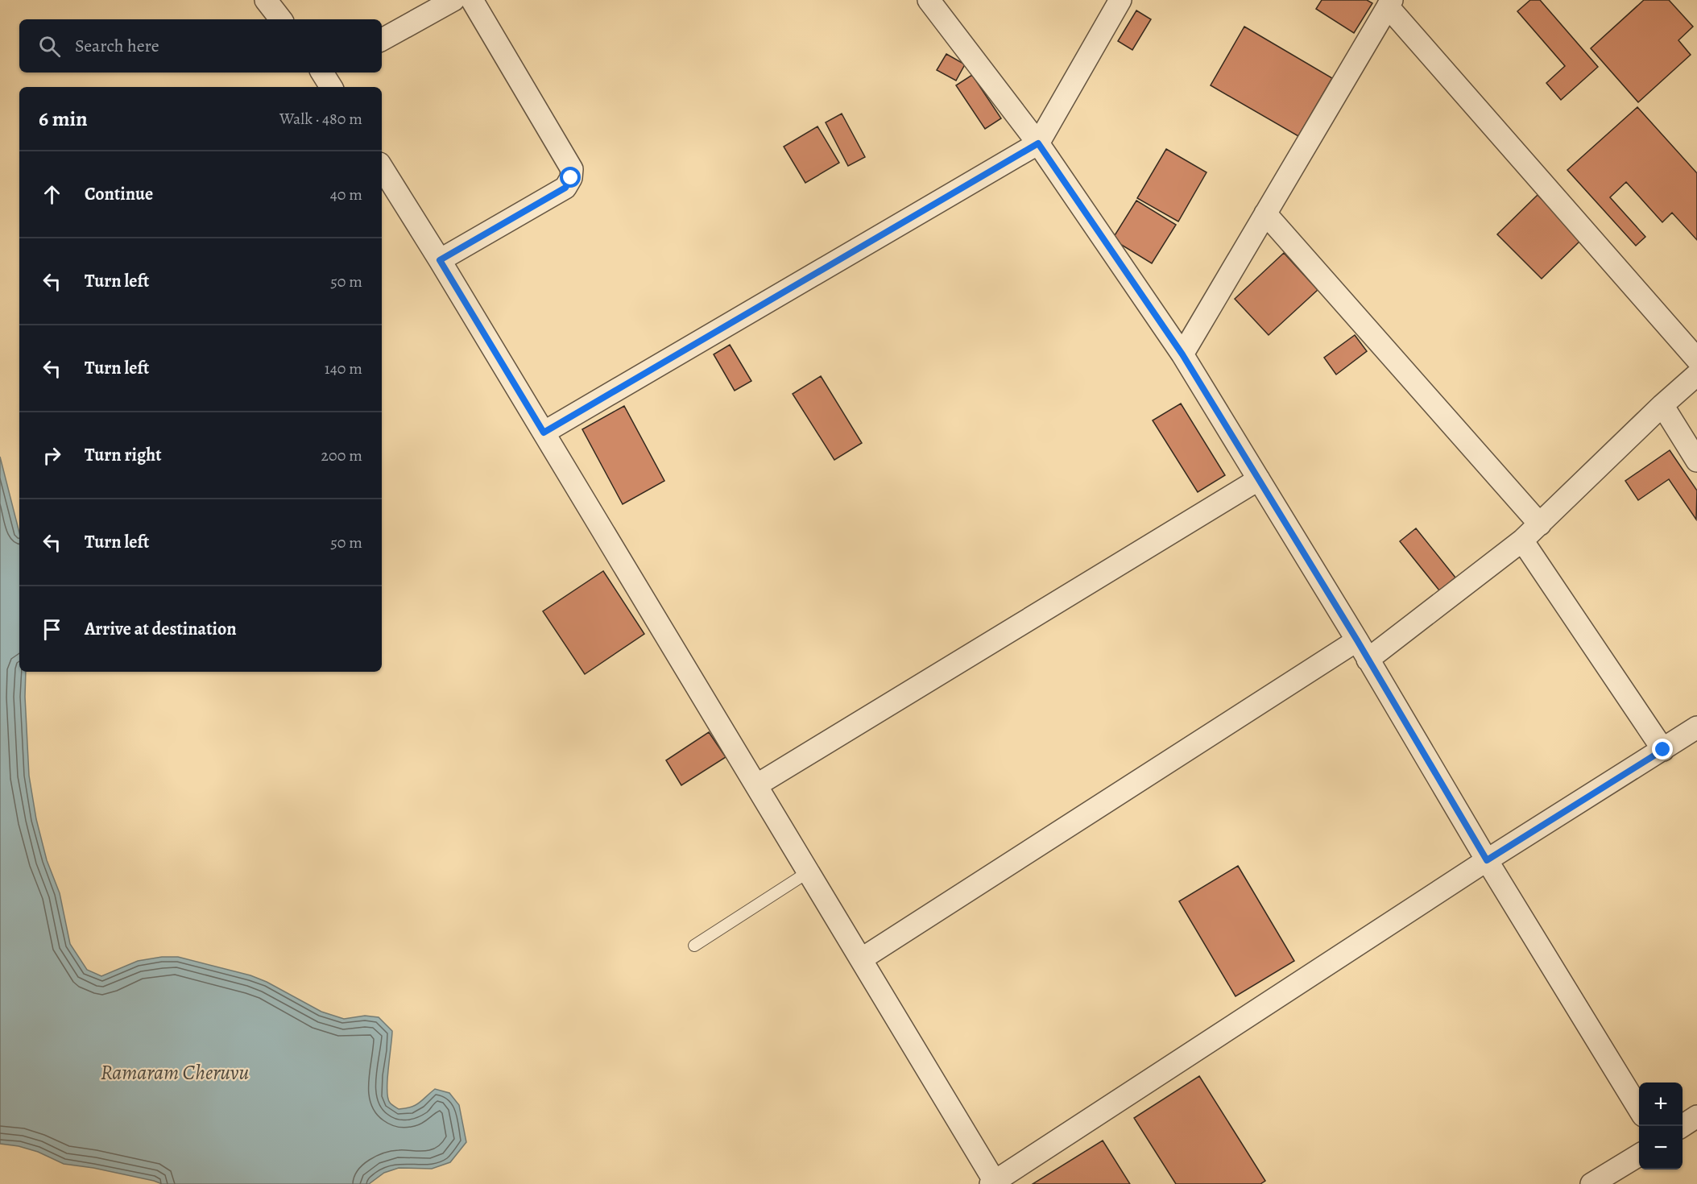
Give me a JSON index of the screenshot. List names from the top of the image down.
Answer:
{
  "water": ["Ramaram Cheruvu"],
  "page": {
    "search": "Search here",
    "heading": ["6 min", "Walk · 480 m"],
    "list": [
      ["Continue", "40 m"],
      ["Turn left", "50 m"],
      ["Turn left", "140 m"],
      ["Turn right", "200 m"],
      ["Turn left", "50 m"],
      "Arrive at destination"
    ],
    "map_buttons": ["+", "−"]
  }
}
